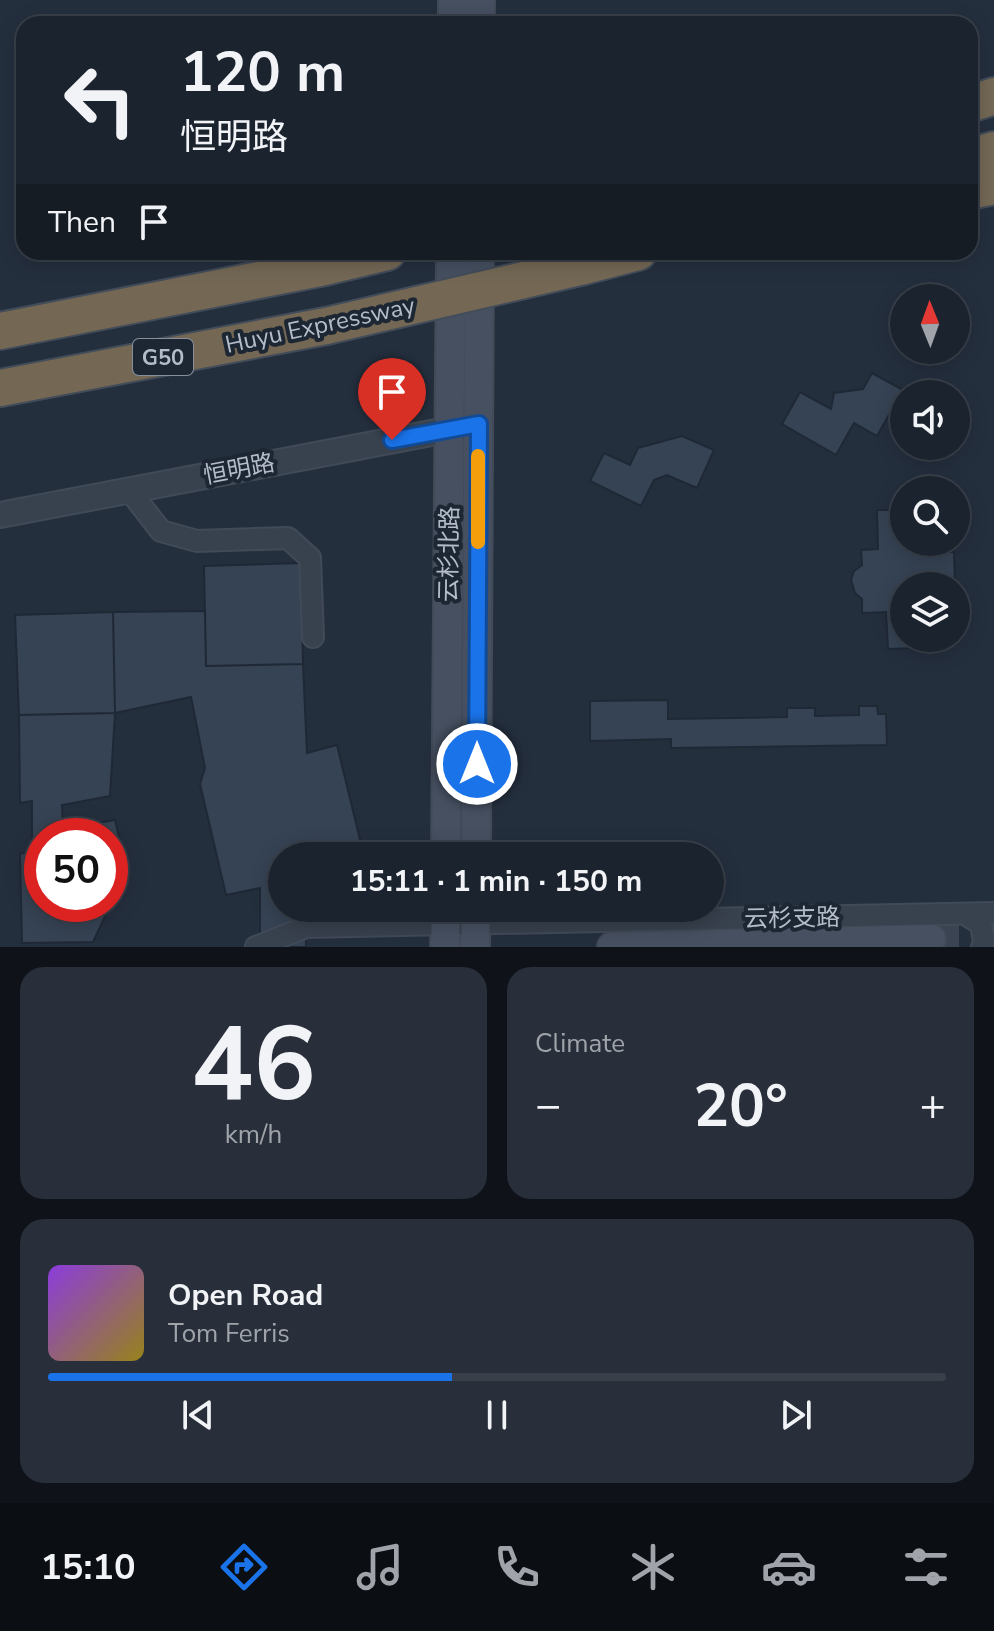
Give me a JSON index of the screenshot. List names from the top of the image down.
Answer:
{
  "streets": {
    "highway": ["Huyu Expressway", "G50"],
    "main road": ["云杉北路"],
    "street": ["恒明路", "云杉支路"]
  },
  "crossings": [
    ["恒明路", "云杉北路"]
  ],
  "north": "top",
  "page": {
    "turn": ["120 m", "恒明路"],
    "then": "Then",
    "limit": "50",
    "trip": "15:11 · 1 min · 150 m",
    "tile": [
      ["46", "km/h"],
      "Climate"
    ],
    "heat": ["−", "20°", "+"],
    "song": ["Open Road", "Tom Ferris"],
    "tabs": "15:10"
  }
}
